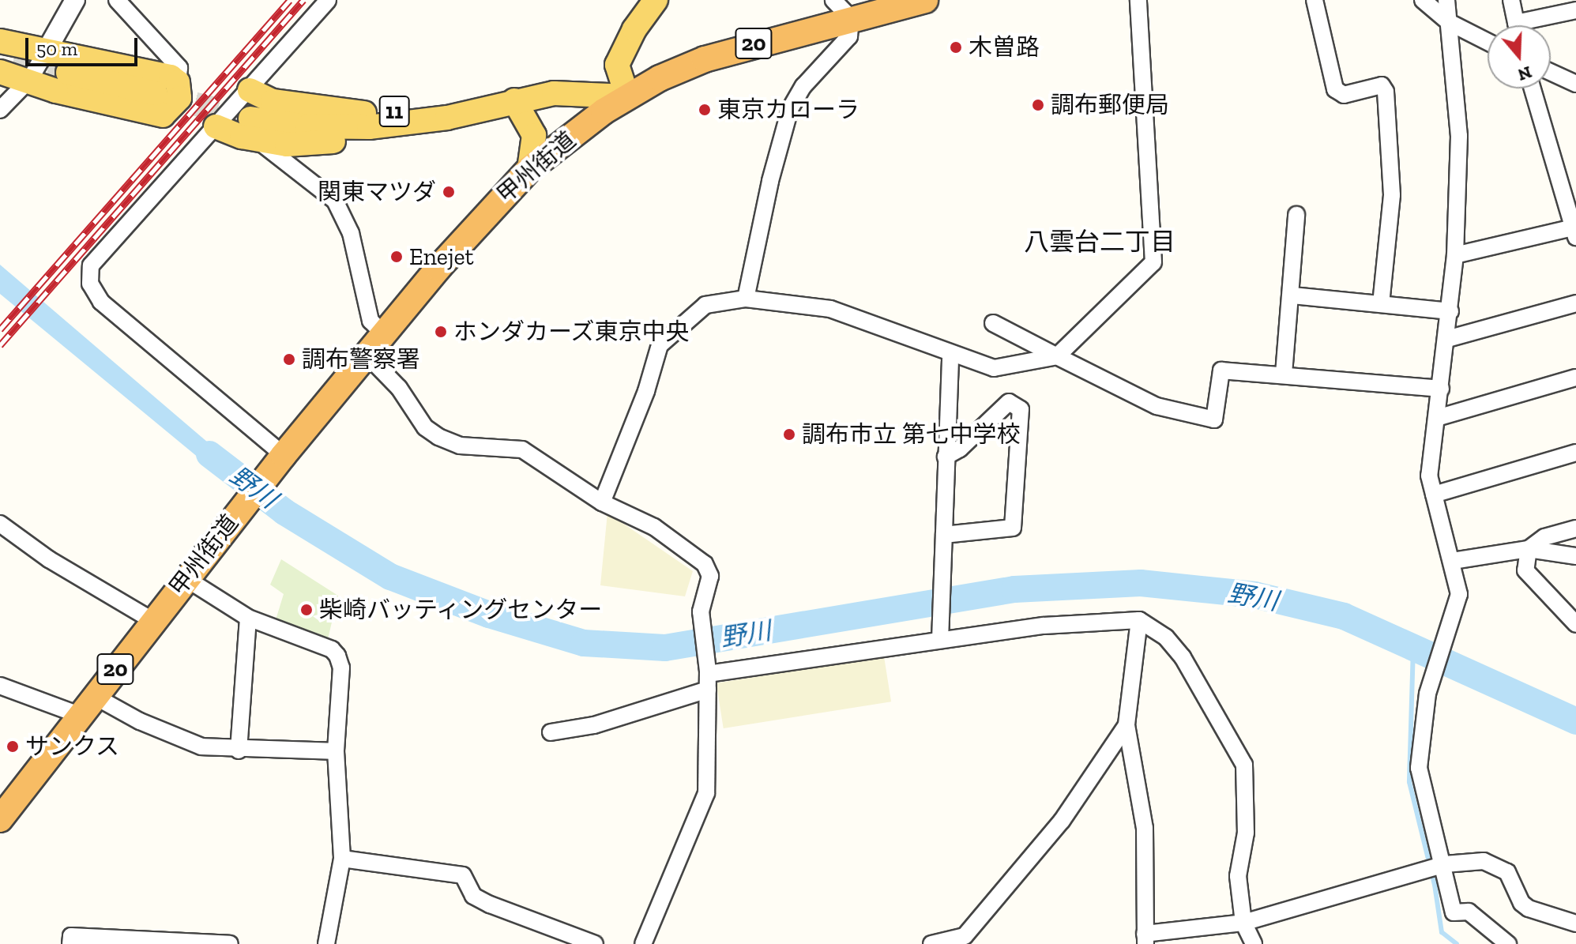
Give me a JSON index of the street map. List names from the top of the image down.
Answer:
{
  "streets": {
    "highway": ["20", "甲州街道"],
    "main road": ["11"]
  },
  "crossings": [
    ["20", "11"],
    ["20", "甲州街道"],
    ["11", "甲州街道"]
  ],
  "districts": ["八雲台二丁目"],
  "water": ["野川"],
  "places": [
    "木曽路",
    "調布郵便局",
    "東京カローラ",
    "関東マツダ",
    "Enejet",
    "ホンダカーズ東京中央",
    "調布警察署",
    "調布市立 第七中学校",
    "柴崎バッティングセンター",
    "サンクス"
  ],
  "scale_bar": "50 m",
  "north": "bottom"
}
